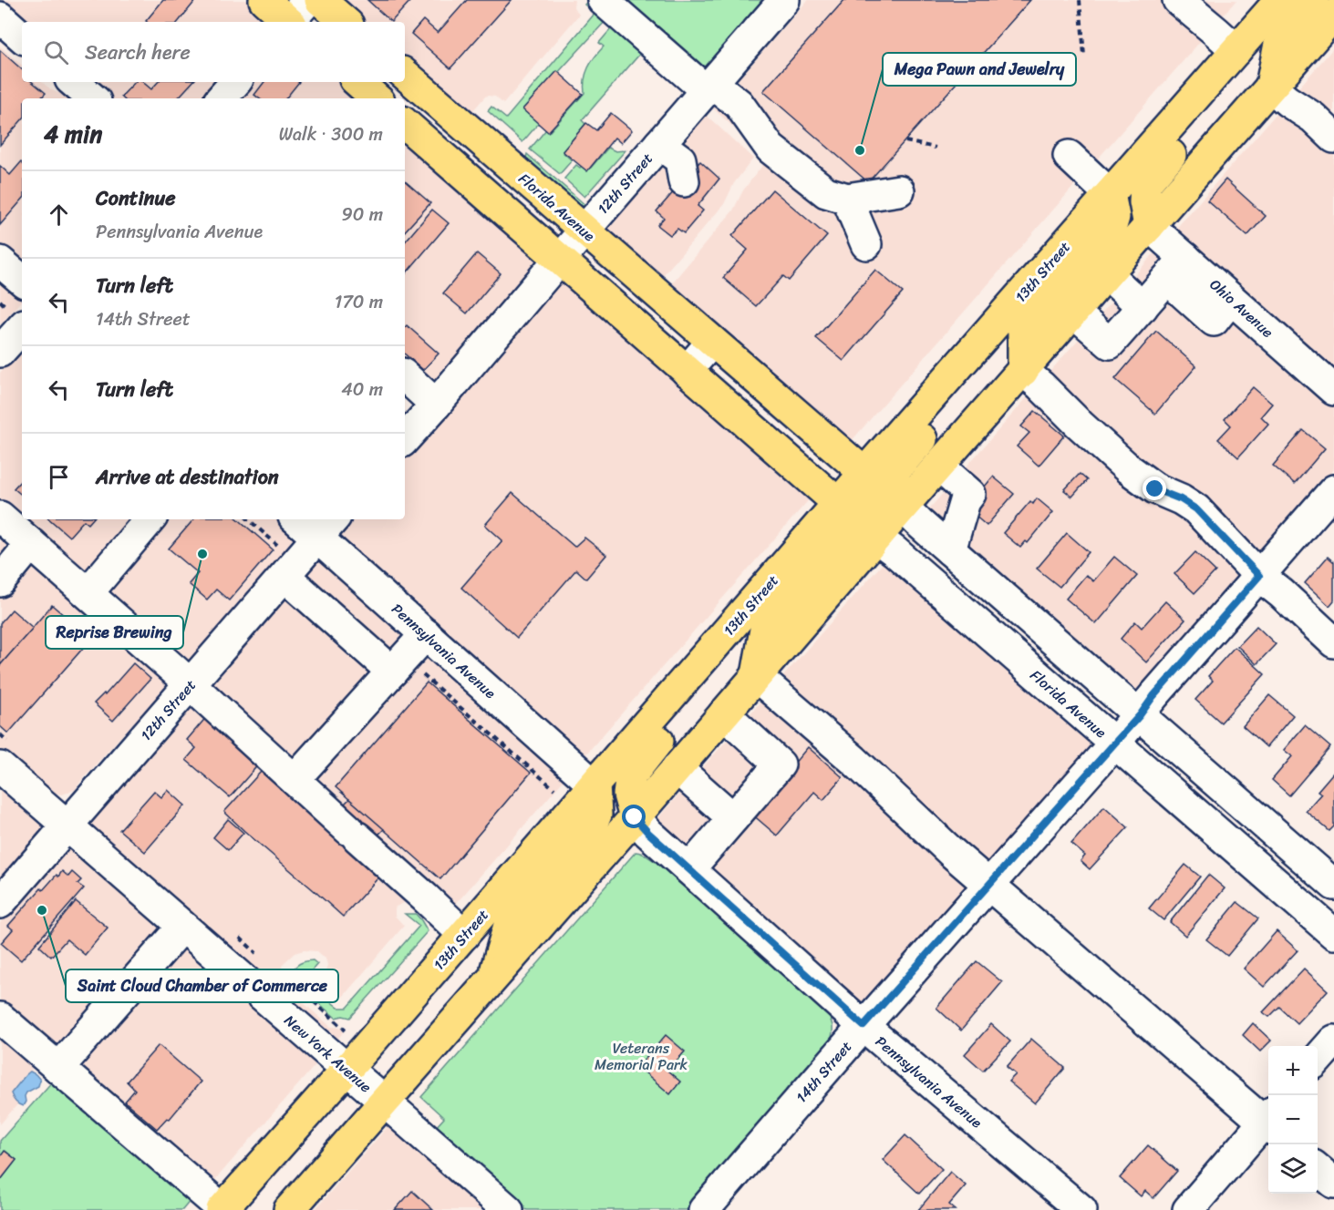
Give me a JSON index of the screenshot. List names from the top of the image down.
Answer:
{
  "streets": {
    "main road": ["Florida Avenue", "13th Street"],
    "street": [
      "12th Street",
      "Ohio Avenue",
      "Pennsylvania Avenue",
      "New York Avenue",
      "14th Street"
    ]
  },
  "crossings": [
    ["12th Street", "Florida Avenue"],
    ["12th Street", "Pennsylvania Avenue"],
    ["12th Street", "New York Avenue"],
    ["Florida Avenue", "13th Street"],
    ["Florida Avenue", "14th Street"],
    ["13th Street", "Pennsylvania Avenue"],
    ["13th Street", "New York Avenue"],
    ["Pennsylvania Avenue", "14th Street"]
  ],
  "parks": ["Veterans Memorial Park"],
  "places": ["Mega Pawn and Jewelry", "Reprise Brewing", "Saint Cloud Chamber of Commerce"],
  "page": {
    "search": "Search here",
    "heading": ["4 min", "Walk · 300 m"],
    "list": [
      ["Continue", "Pennsylvania Avenue", "90 m"],
      ["Turn left", "14th Street", "170 m"],
      ["Turn left", "40 m"],
      "Arrive at destination"
    ],
    "map_buttons": ["+", "−"]
  }
}
